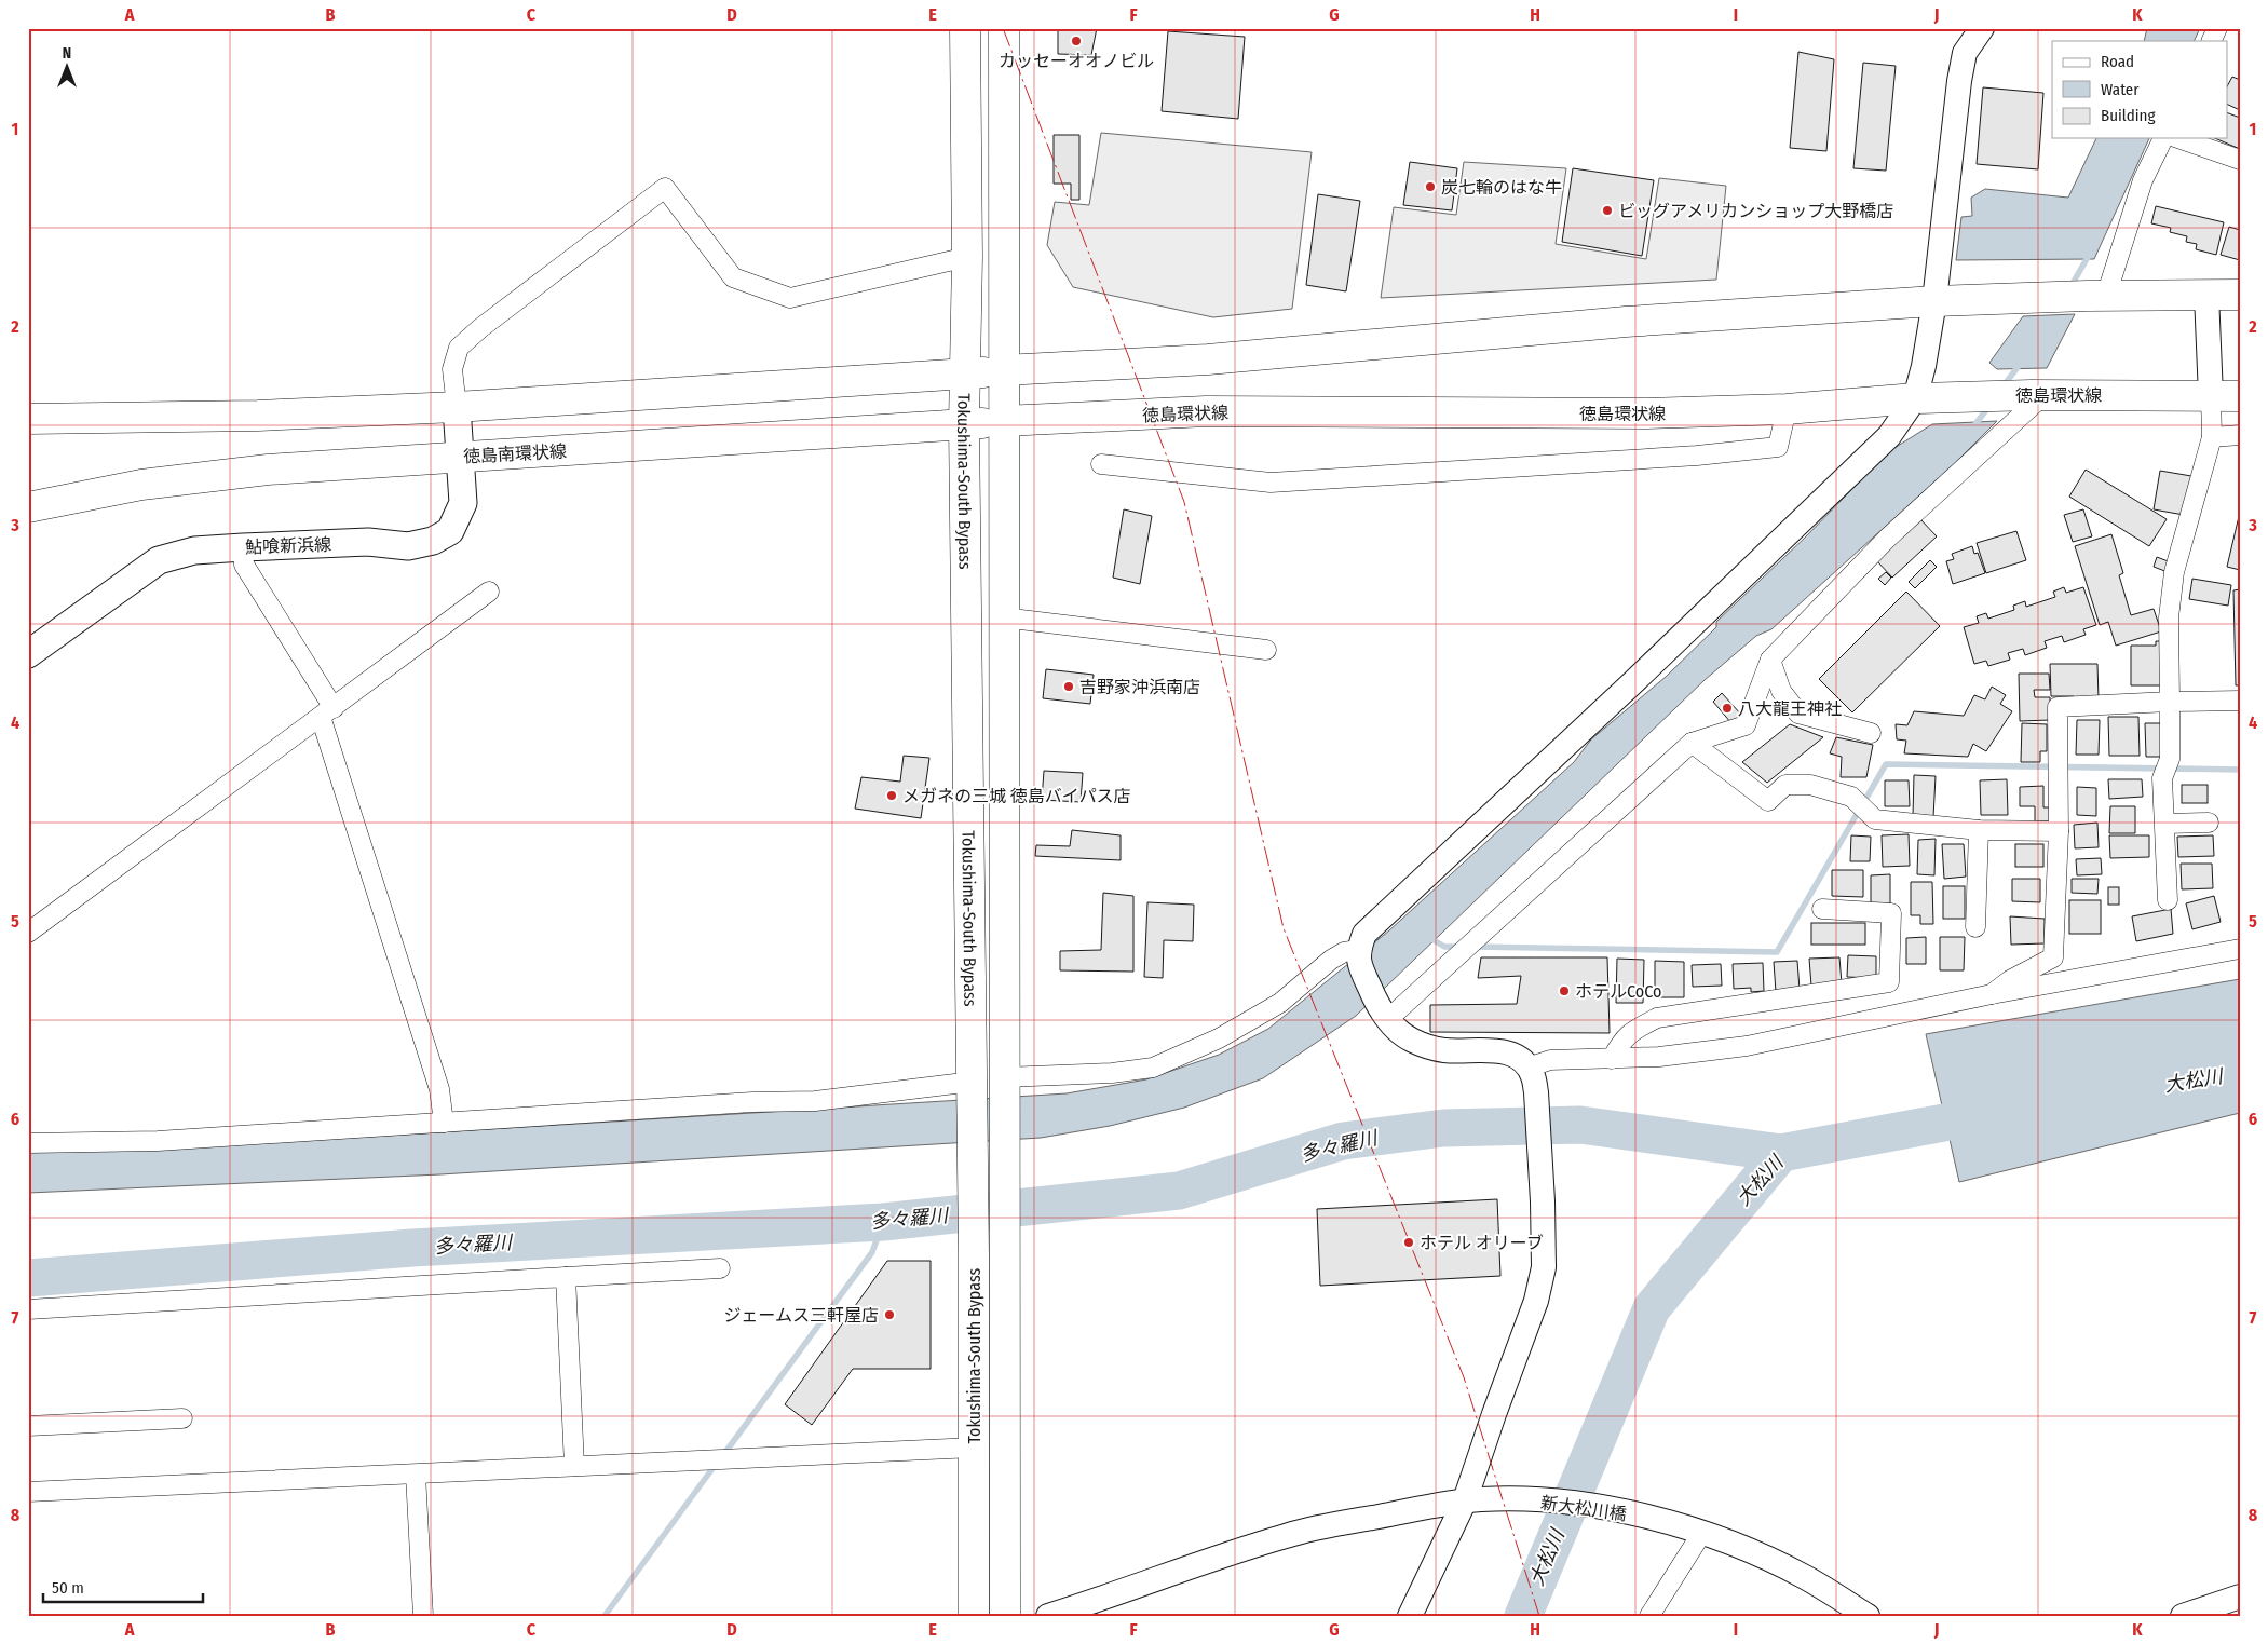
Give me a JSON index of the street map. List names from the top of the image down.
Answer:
{
  "streets": {
    "main road": [
      "徳島環状線",
      "徳島南環状線",
      "Tokushima-South Bypass",
      "鮎喰新浜線"
    ],
    "street": ["新大松川橋"]
  },
  "crossings": [
    ["徳島環状線", "徳島南環状線"],
    ["徳島環状線", "Tokushima-South Bypass"],
    ["徳島南環状線", "Tokushima-South Bypass"],
    ["徳島南環状線", "鮎喰新浜線"]
  ],
  "water": ["大松川", "多々羅川"],
  "places": [
    "カッセーオオノビル",
    "炭七輪のはな牛",
    "ビッグアメリカンショップ大野橋店",
    "吉野家沖浜南店",
    "八大龍王神社",
    "メガネの三城 徳島バイパス店",
    "ホテルCoCo",
    "ホテル オリーブ",
    "ジェームス三軒屋店"
  ],
  "legend": ["Road", "Water", "Building"],
  "scale_bar": "50 m",
  "north": "top",
  "grid": {
    "columns": [
      "A",
      "B",
      "C",
      "D",
      "E",
      "F",
      "G",
      "H",
      "I",
      "J",
      "K"
    ],
    "rows": [
      "1",
      "2",
      "3",
      "4",
      "5",
      "6",
      "7",
      "8"
    ]
  }
}
